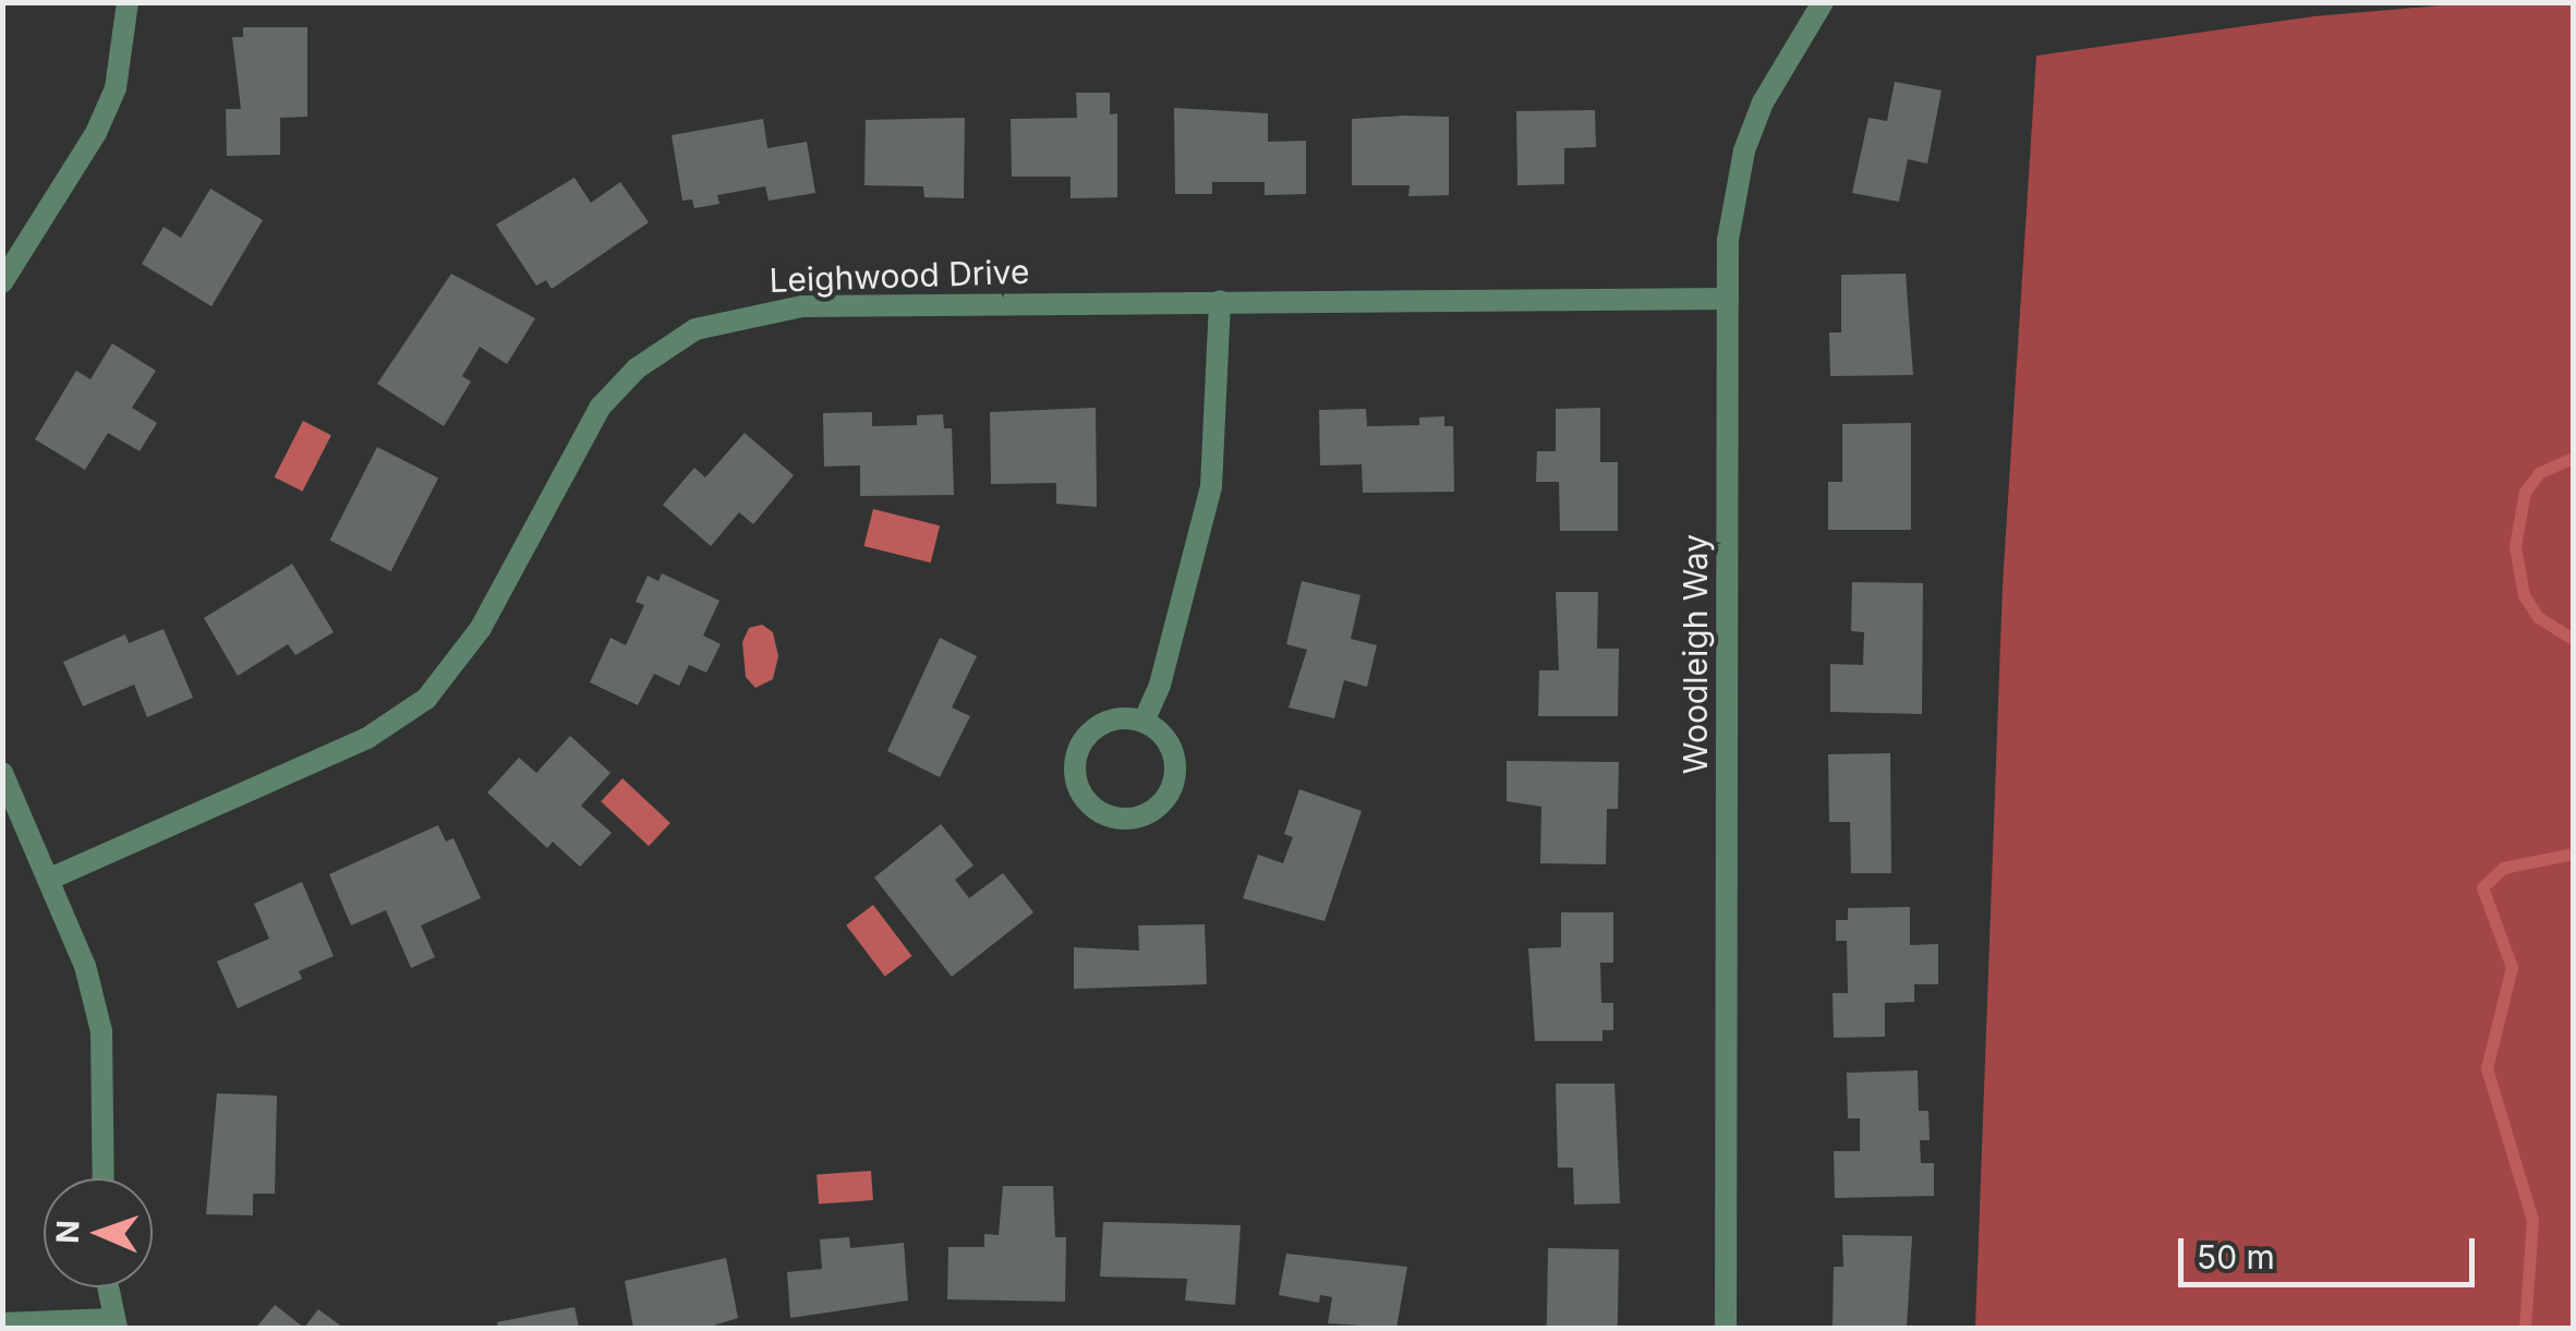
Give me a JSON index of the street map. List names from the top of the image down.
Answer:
{
  "streets": {
    "street": ["Leighwood Drive", "Woodleigh Way"]
  },
  "crossings": [
    ["Leighwood Drive", "Woodleigh Way"]
  ],
  "scale_bar": "50 m",
  "north": "left"
}
